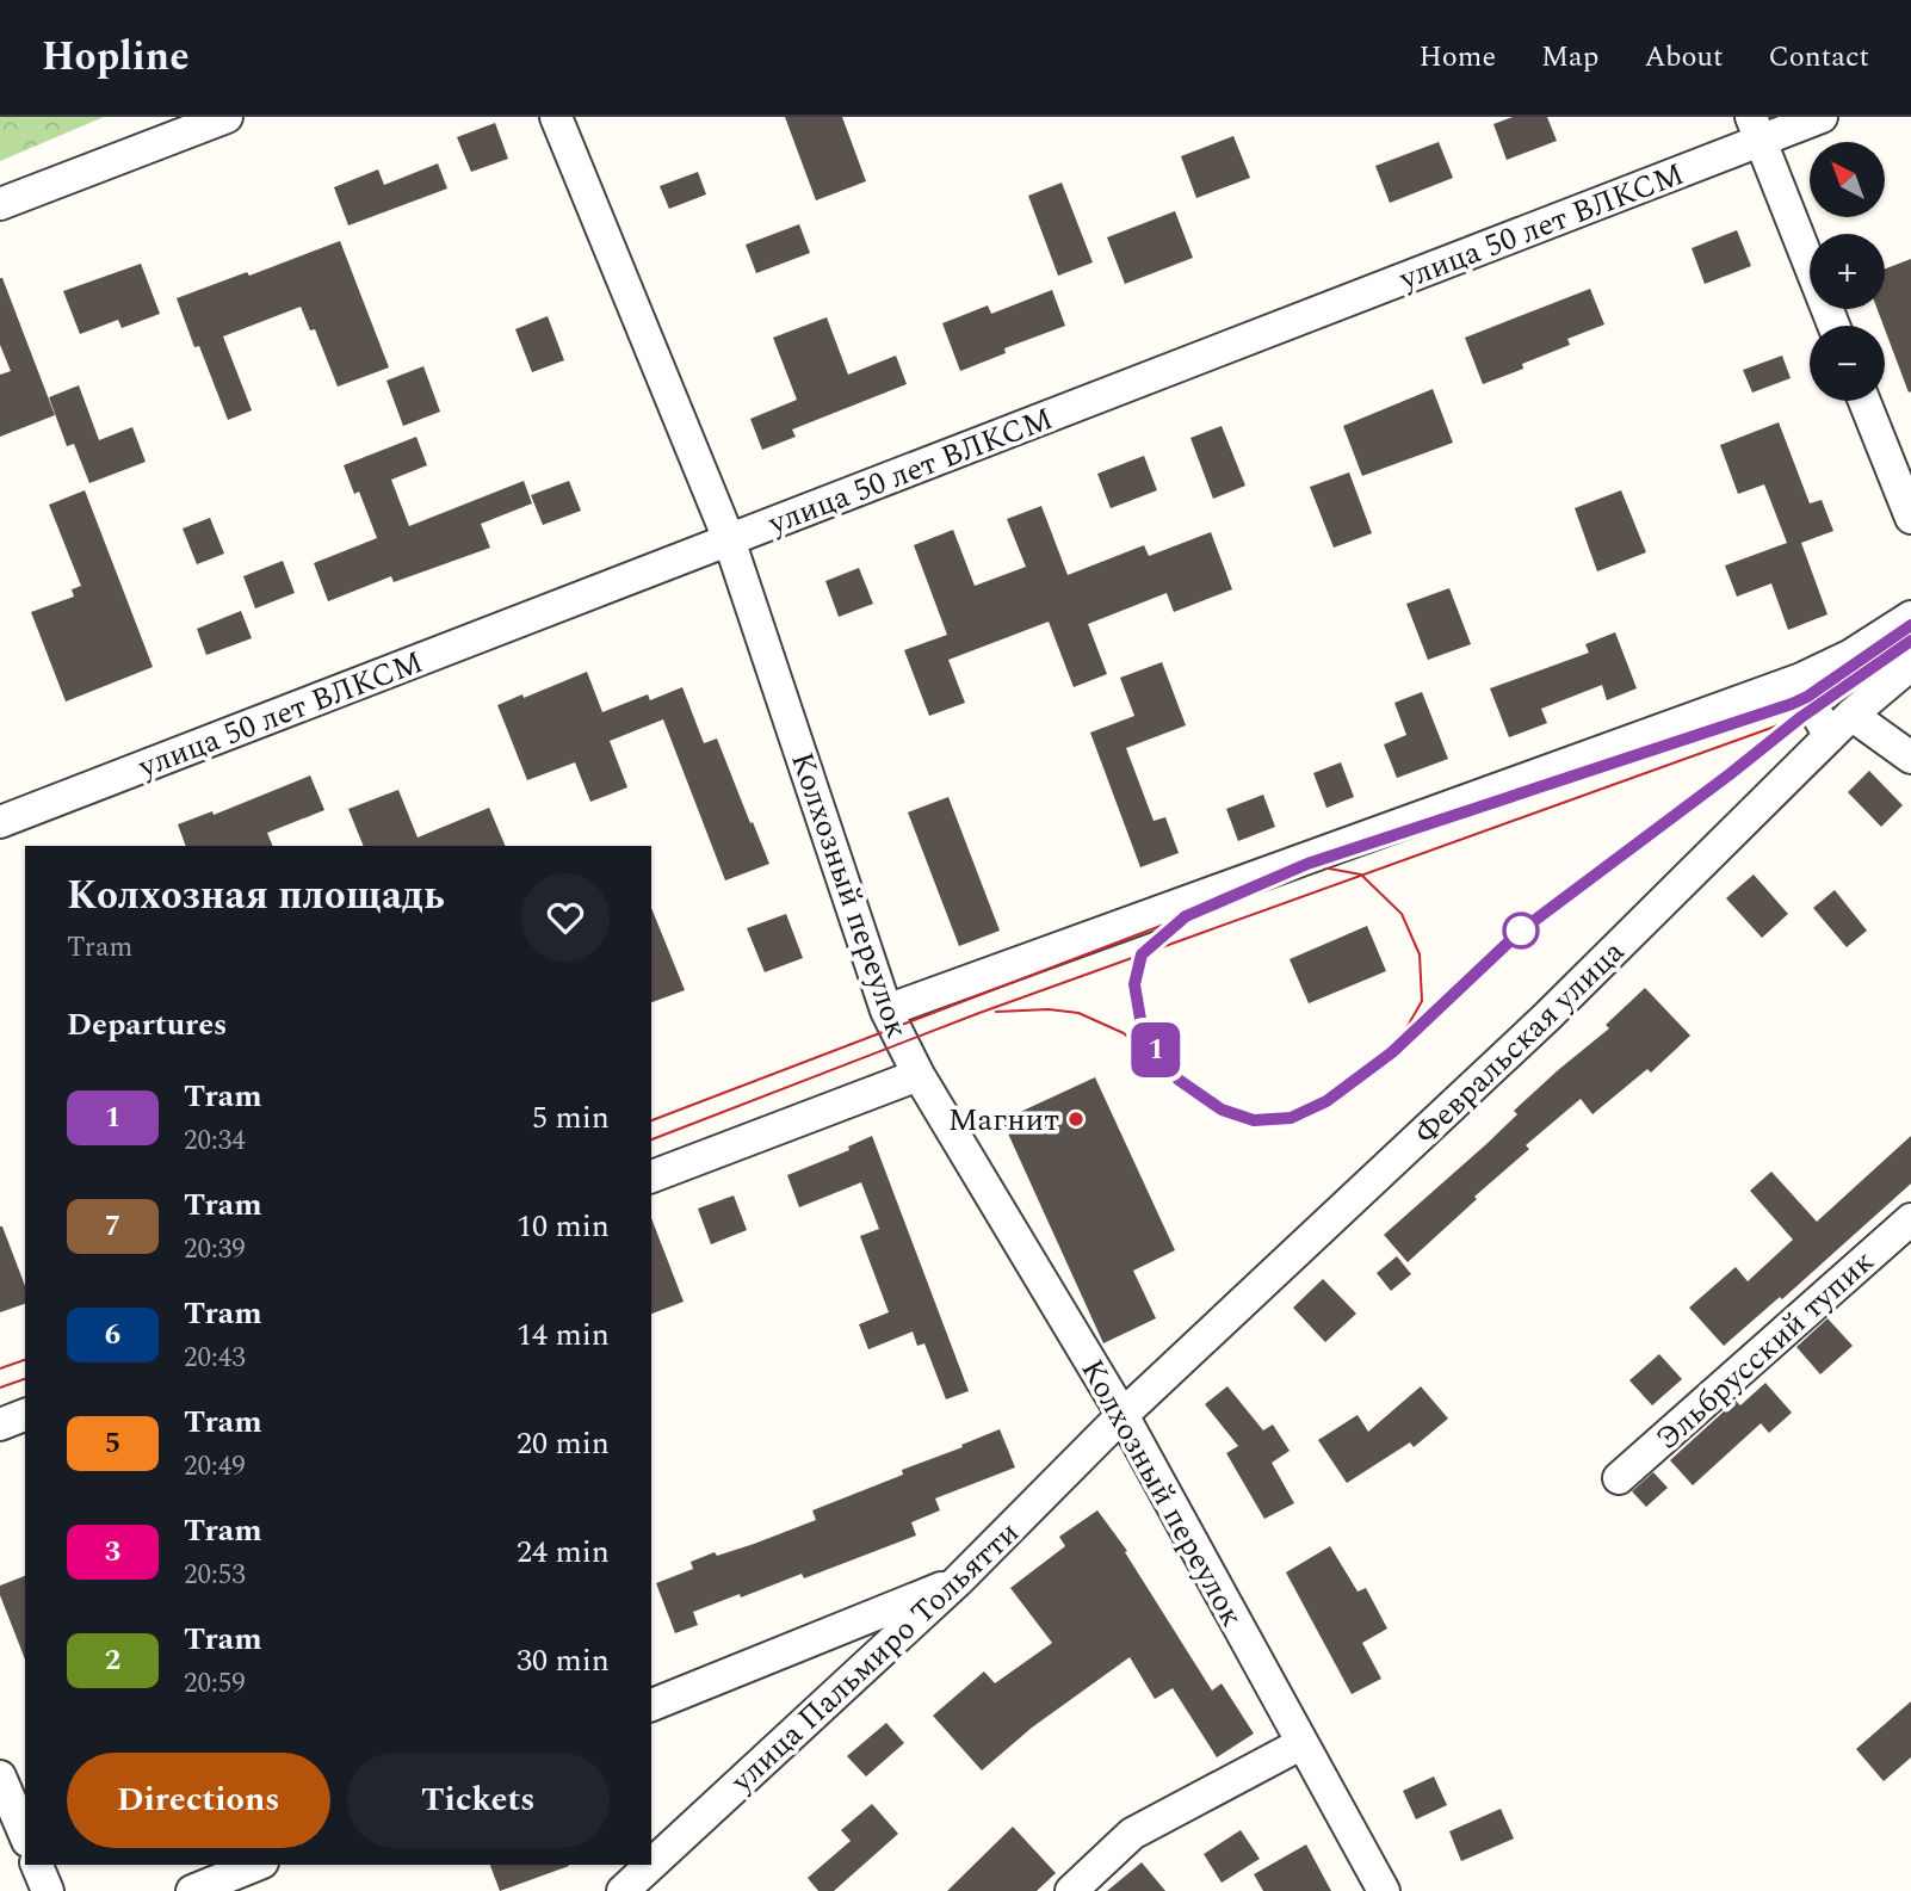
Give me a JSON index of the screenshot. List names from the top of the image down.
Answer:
{
  "streets": {
    "street": [
      "улица 50 лет ВЛКСМ",
      "Колхозный переулок",
      "Февральская улица",
      "Эльбрусский тупик",
      "улица Пальмиро Тольятти"
    ]
  },
  "crossings": [
    ["улица 50 лет ВЛКСМ", "Колхозный переулок"],
    ["Колхозный переулок", "Февральская улица"],
    ["Колхозный переулок", "улица Пальмиро Тольятти"],
    ["Февральская улица", "улица Пальмиро Тольятти"]
  ],
  "places": ["Магнит"],
  "lines": ["tram line 1"],
  "north": "top left",
  "page": {
    "header": "Hopline",
    "nav": [
      "Home",
      "Map",
      "About",
      "Contact"
    ],
    "on_map": "1",
    "map_buttons": ["+", "−"],
    "heading": [
      ["Колхозная площадь", "Tram"],
      "Departures"
    ],
    "list": [
      {
        "mark": "1",
        "name": "Tram",
        "note": "20:34",
        "value": "5 min"
      },
      {
        "mark": "7",
        "name": "Tram",
        "note": "20:39",
        "value": "10 min"
      },
      {
        "mark": "6",
        "name": "Tram",
        "note": "20:43",
        "value": "14 min"
      },
      {
        "mark": "5",
        "name": "Tram",
        "note": "20:49",
        "value": "20 min"
      },
      {
        "mark": "3",
        "name": "Tram",
        "note": "20:53",
        "value": "24 min"
      },
      {
        "mark": "2",
        "name": "Tram",
        "note": "20:59",
        "value": "30 min"
      }
    ],
    "buttons": ["Directions", "Tickets"]
  }
}
